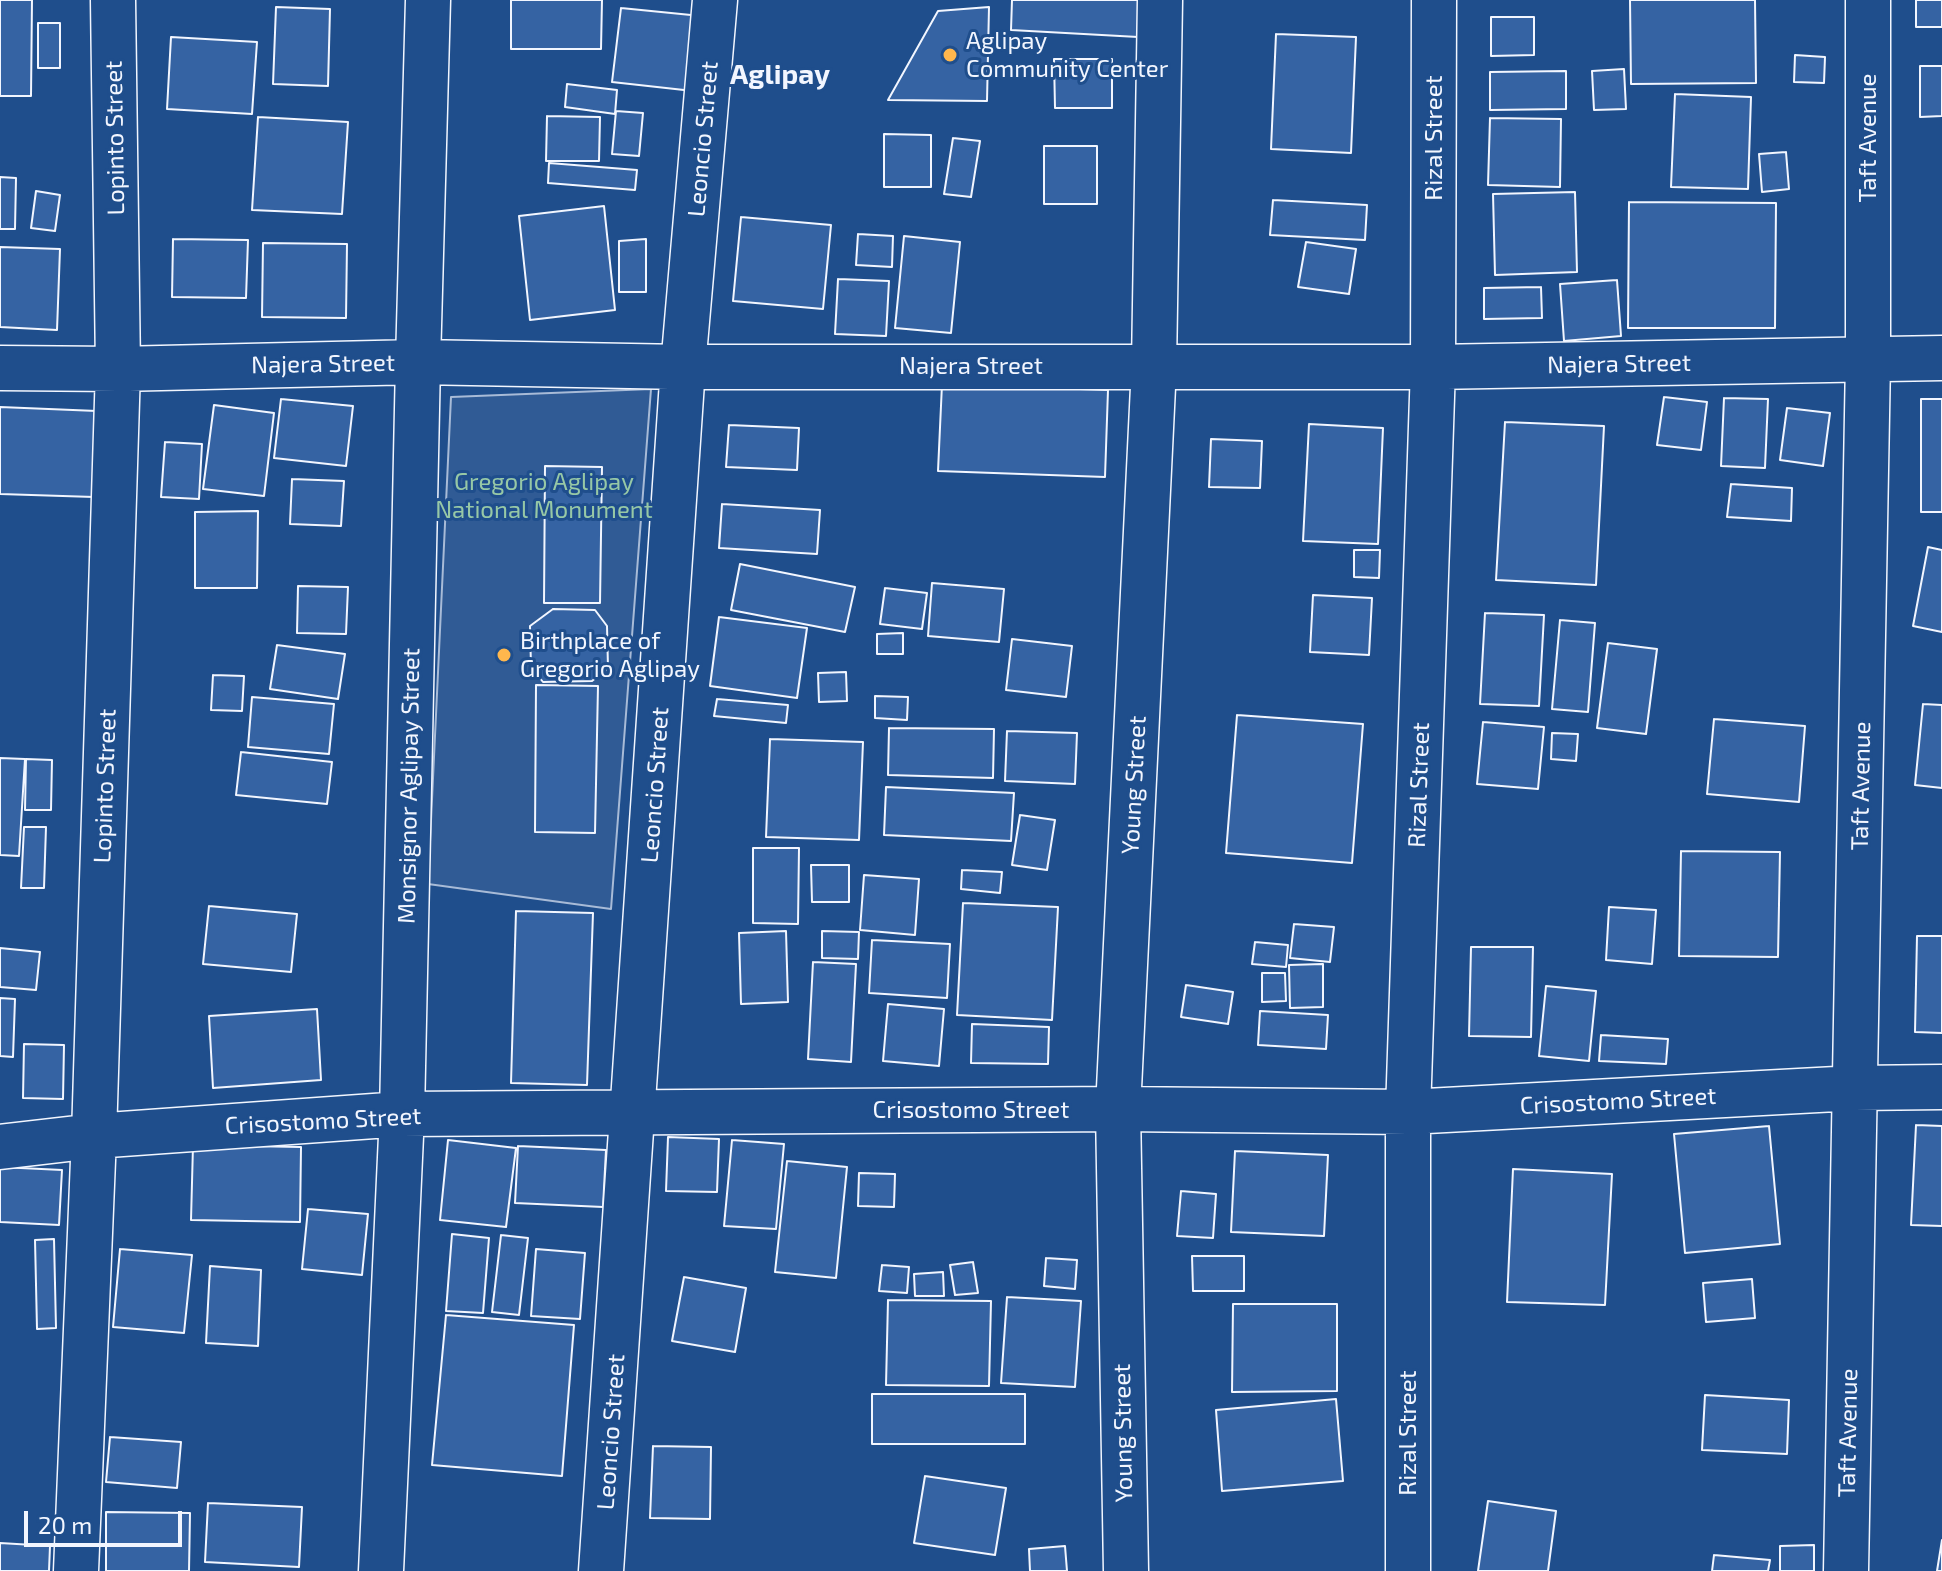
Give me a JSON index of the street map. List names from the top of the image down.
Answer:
{
  "streets": {
    "street": [
      "Lopinto Street",
      "Rizal Street",
      "Taft Avenue",
      "Leoncio Street",
      "Najera Street",
      "Young Street",
      "Monsignor Aglipay Street",
      "Crisostomo Street"
    ]
  },
  "crossings": [
    ["Lopinto Street", "Najera Street"],
    ["Lopinto Street", "Crisostomo Street"],
    ["Rizal Street", "Najera Street"],
    ["Rizal Street", "Crisostomo Street"],
    ["Taft Avenue", "Najera Street"],
    ["Taft Avenue", "Crisostomo Street"],
    ["Leoncio Street", "Najera Street"],
    ["Leoncio Street", "Crisostomo Street"],
    ["Najera Street", "Young Street"],
    ["Najera Street", "Monsignor Aglipay Street"],
    ["Young Street", "Crisostomo Street"],
    ["Monsignor Aglipay Street", "Crisostomo Street"]
  ],
  "districts": ["Aglipay"],
  "parks": ["Gregorio Aglipay National Monument"],
  "places": ["Aglipay Community Center", "Birthplace of Gregorio Aglipay"],
  "scale_bar": "20 m"
}
